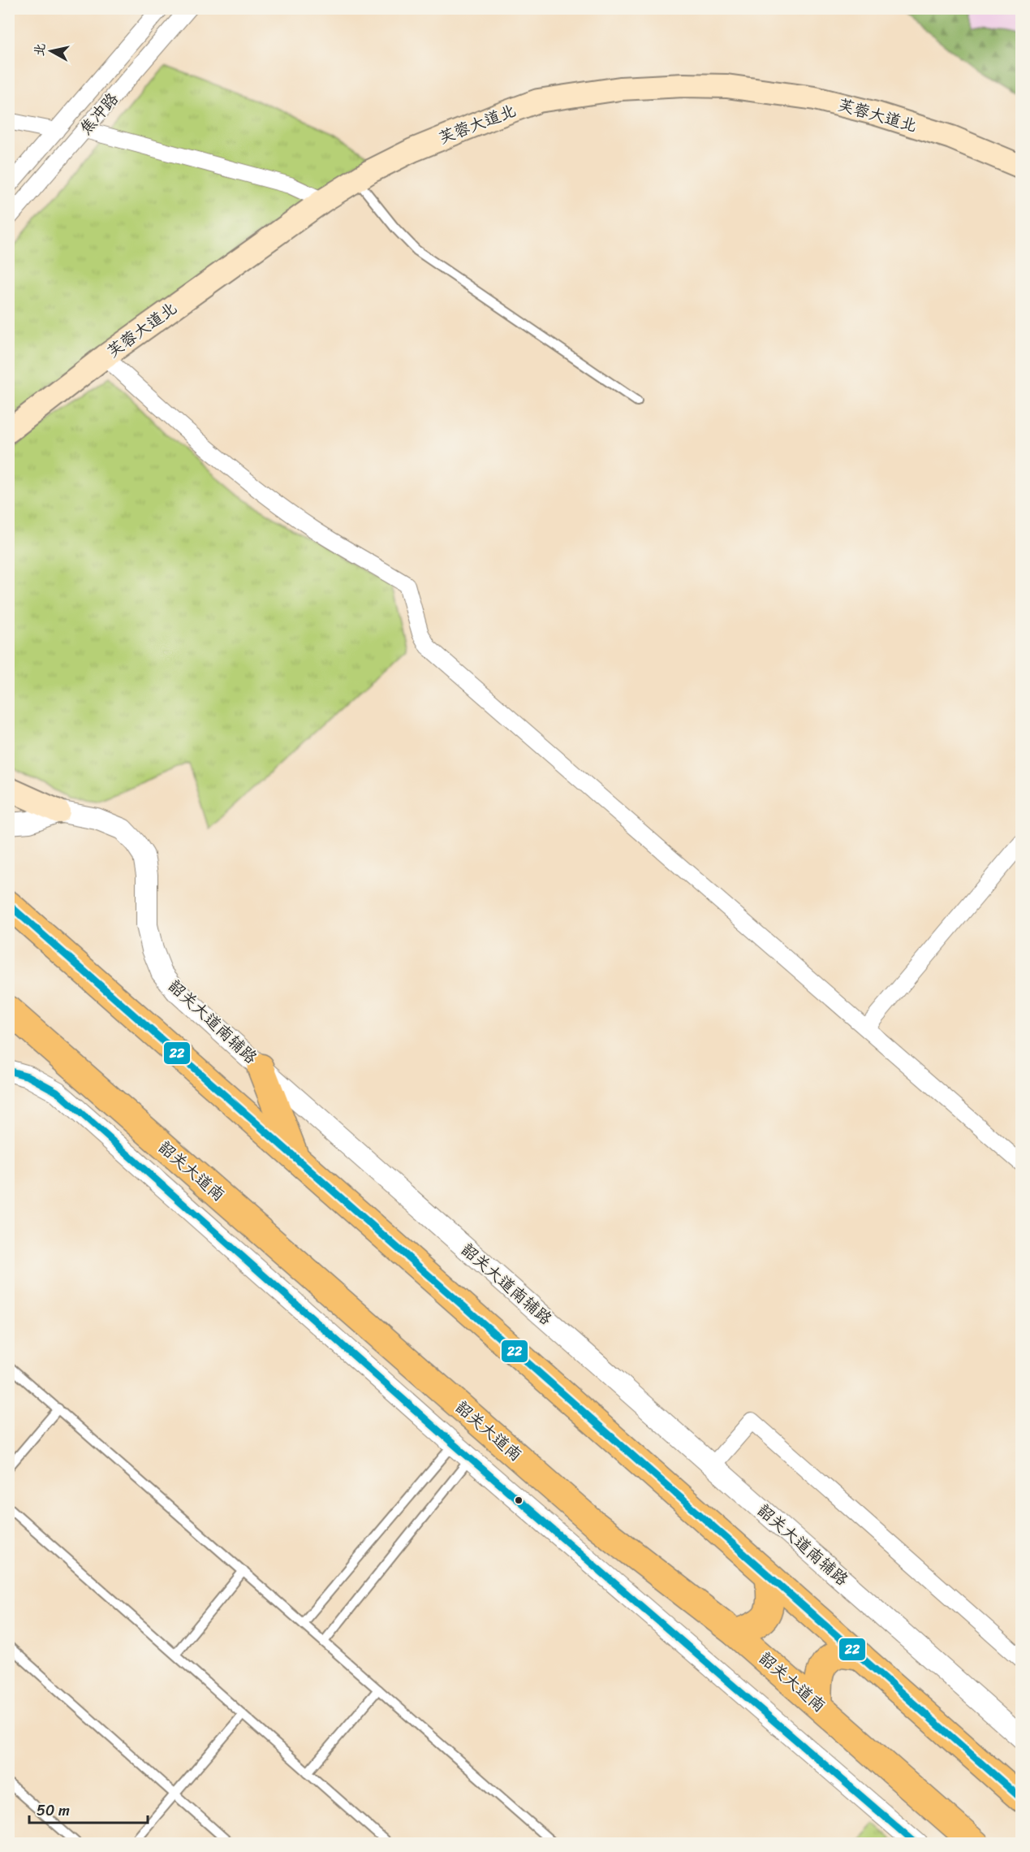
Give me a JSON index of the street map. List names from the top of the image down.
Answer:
{
  "streets": {
    "highway": ["韶关大道南"],
    "main road": ["芙蓉大道北"],
    "street": ["焦冲路", "韶关大道南辅路"]
  },
  "lines": ["transit line 22"],
  "scale_bar": "50 m",
  "north": "left"
}
